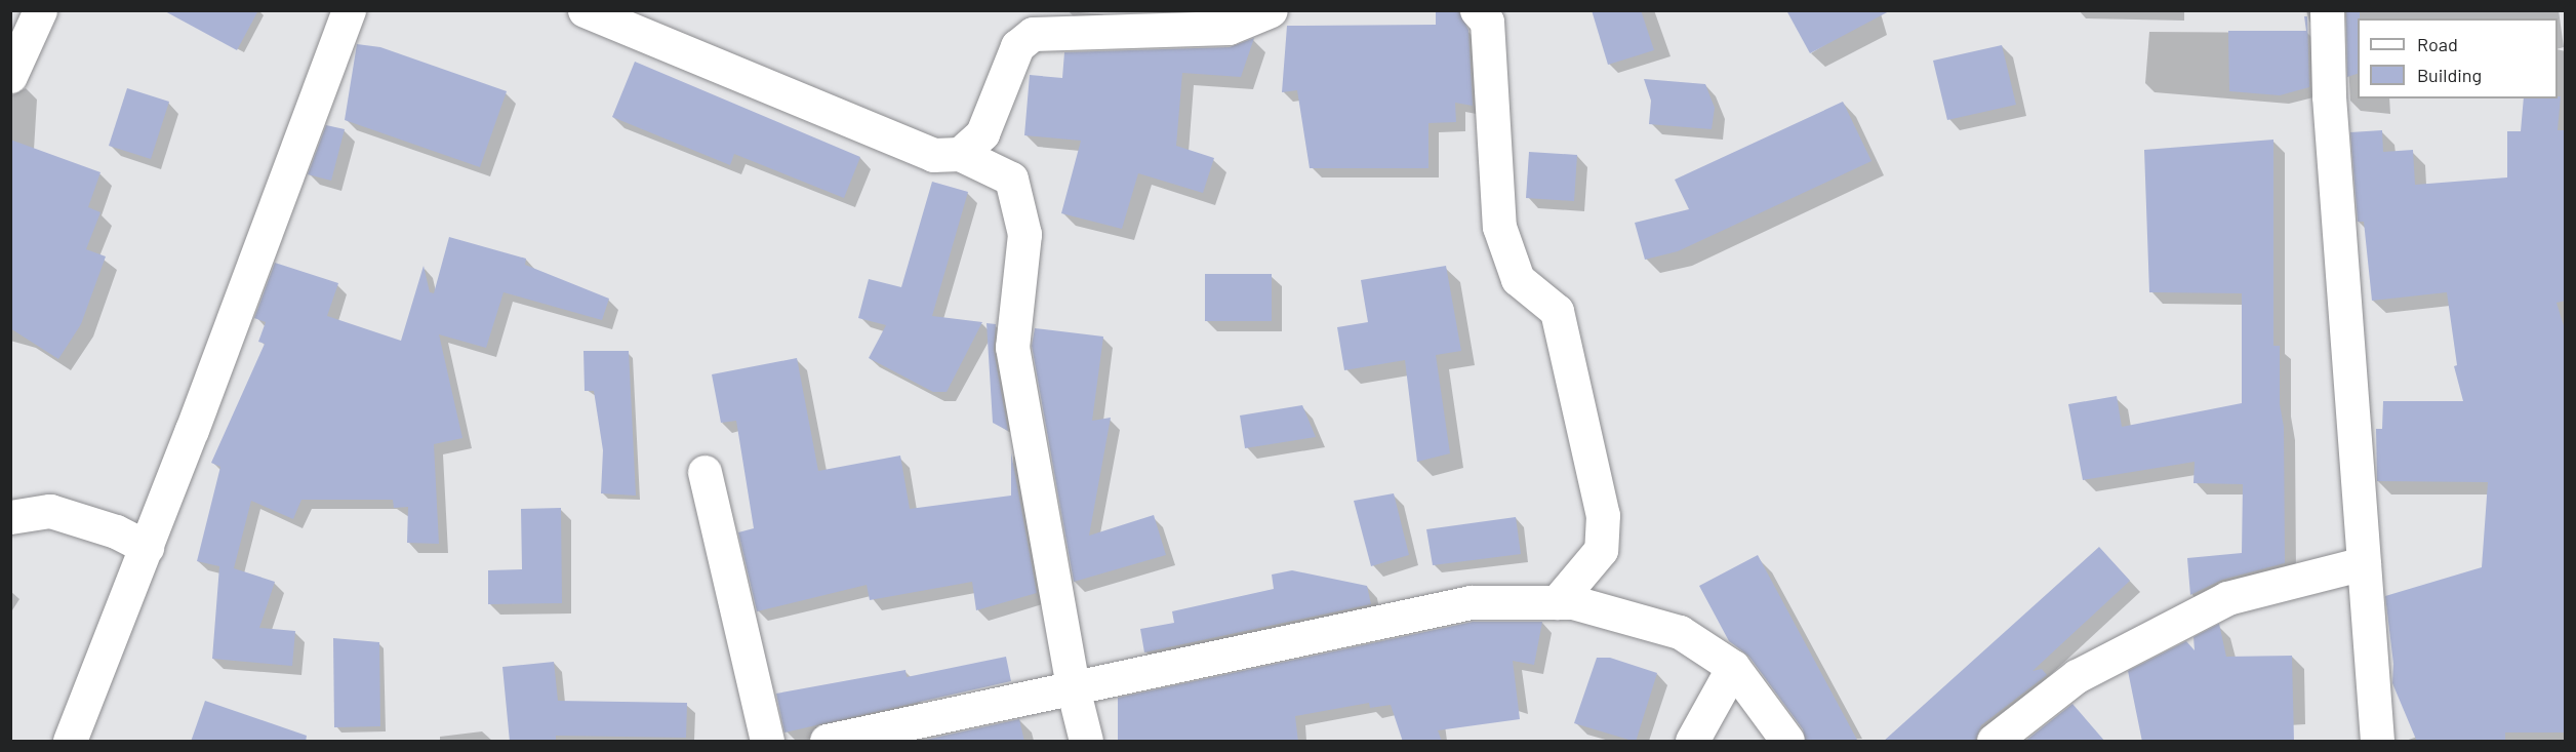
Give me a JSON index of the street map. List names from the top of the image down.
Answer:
{
  "legend": ["Road", "Building"]
}
